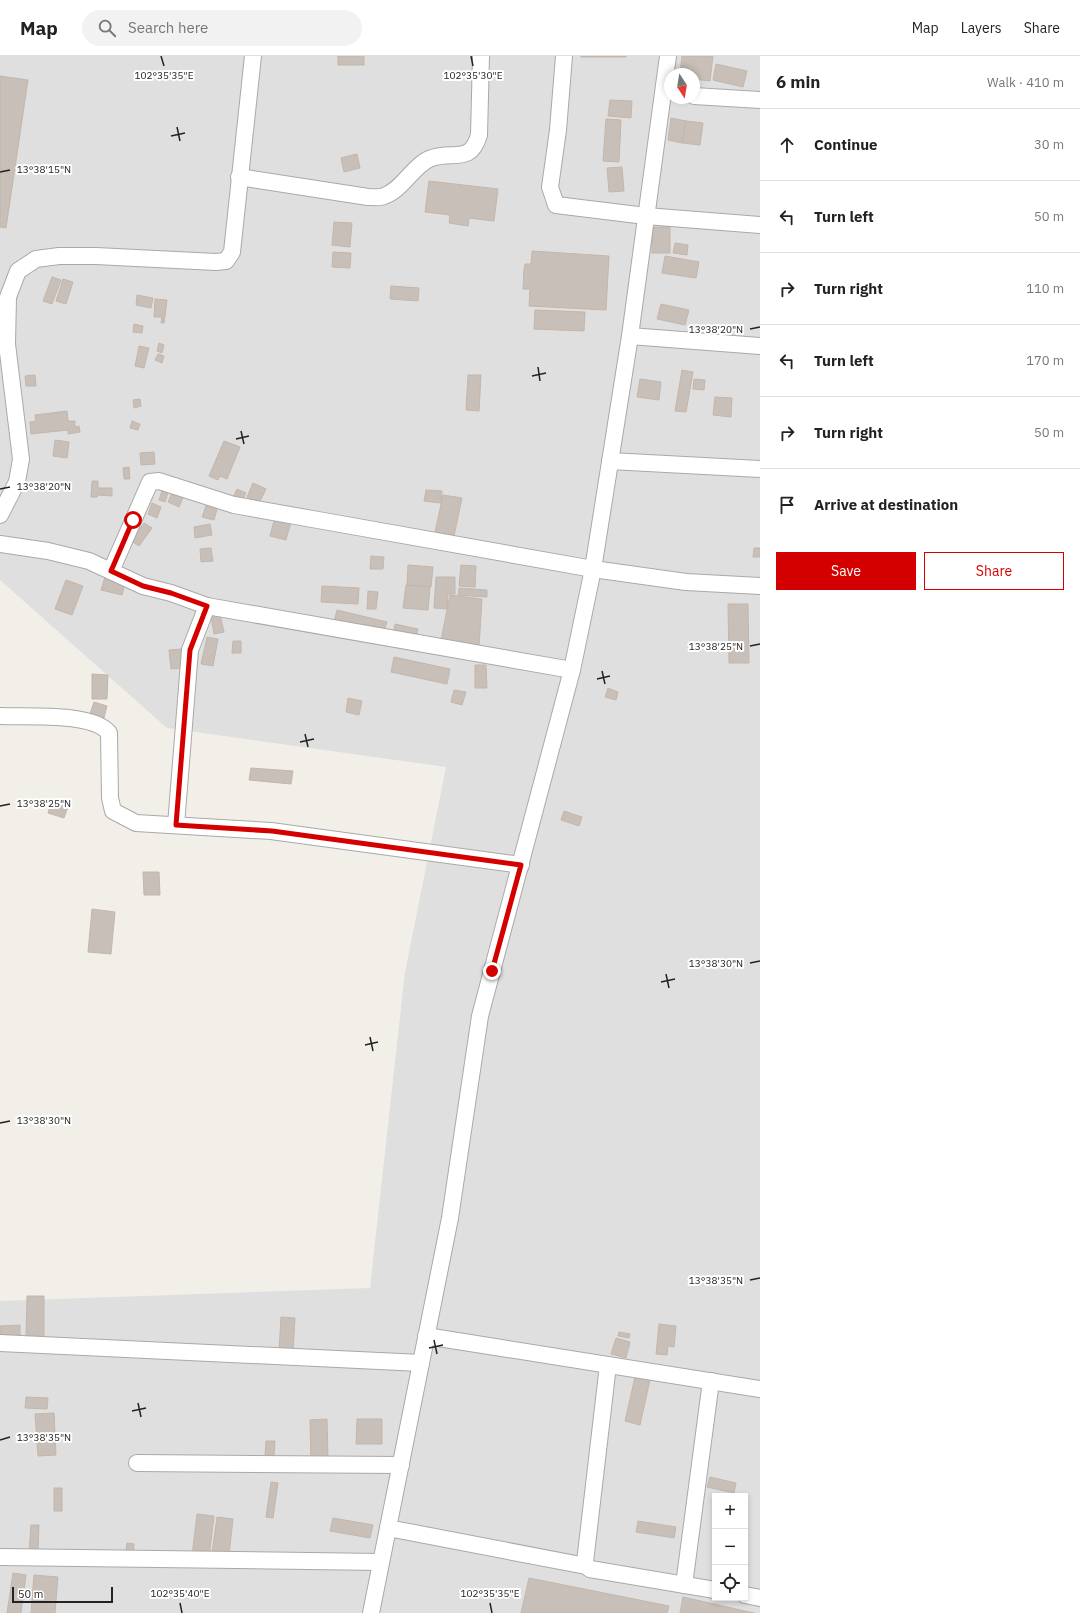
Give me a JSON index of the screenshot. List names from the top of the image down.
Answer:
{
  "scale_bar": "50 m",
  "north": "bottom",
  "page": {
    "header": "Map",
    "search": "Search here",
    "nav": ["Map", "Layers", "Share"],
    "heading": ["6 min", "Walk · 410 m"],
    "list": [
      ["Continue", "30 m"],
      ["Turn left", "50 m"],
      ["Turn right", "110 m"],
      ["Turn left", "170 m"],
      ["Turn right", "50 m"],
      "Arrive at destination"
    ],
    "buttons": ["Save", "Share"],
    "map_buttons": ["+", "−"],
    "scale": "50 m"
  },
  "coordinates": [
    "102°35'35\"E",
    "102°35'30\"E",
    "13°38'15\"N",
    "13°38'20\"N",
    "13°38'25\"N",
    "13°38'30\"N",
    "13°38'35\"N",
    "102°35'40\"E"
  ]
}
